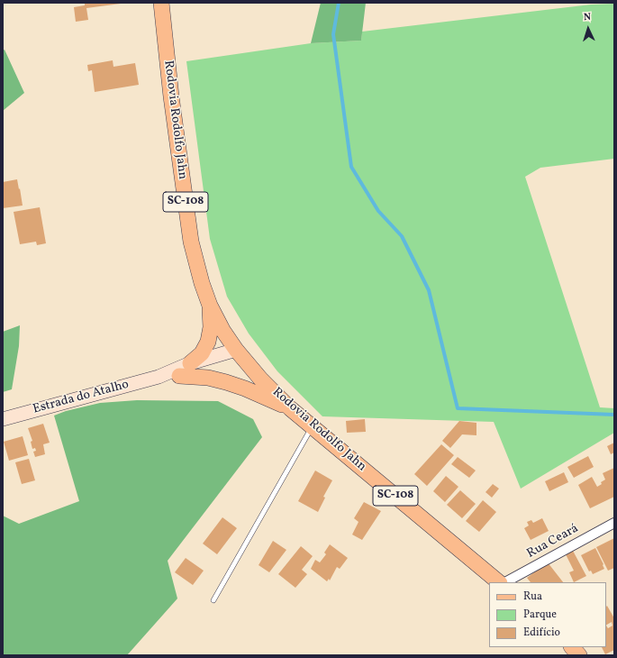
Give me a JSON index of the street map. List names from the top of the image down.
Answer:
{
  "streets": {
    "main road": ["Rodovia Rodolfo Jahn", "SC-108"],
    "street": ["Estrada do Atalho", "Rua Ceará"]
  },
  "crossings": [
    ["Rodovia Rodolfo Jahn", "Estrada do Atalho"]
  ],
  "legend": ["Rua", "Parque", "Edifício"],
  "north": "top"
}
